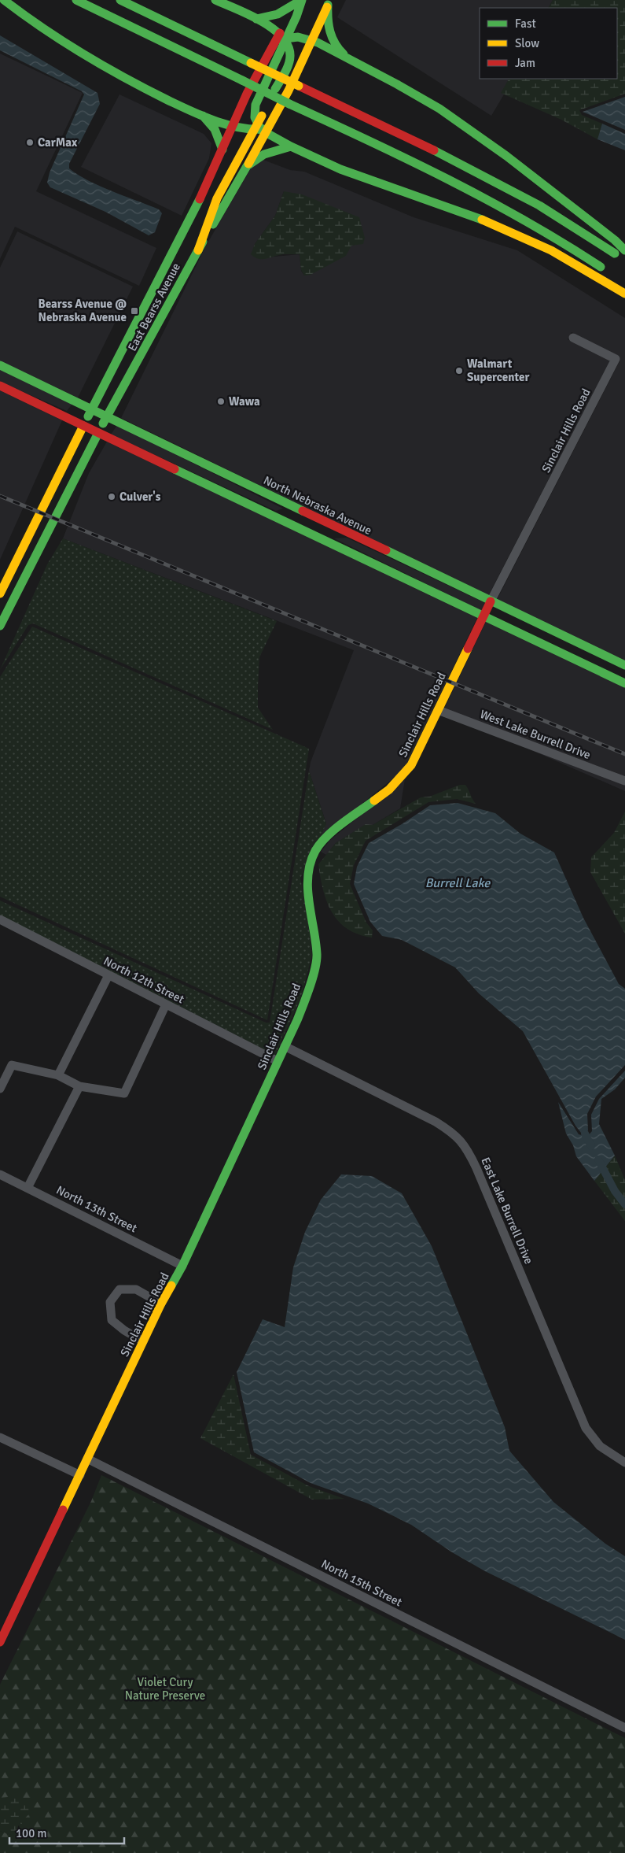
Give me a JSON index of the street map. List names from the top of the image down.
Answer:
{
  "streets": {
    "main road": ["East Bearss Avenue", "Sinclair Hills Road", "North Nebraska Avenue"],
    "street": [
      "West Lake Burrell Drive",
      "North 12th Street",
      "North 13th Street",
      "East Lake Burrell Drive",
      "North 15th Street"
    ]
  },
  "crossings": [
    ["East Bearss Avenue", "North Nebraska Avenue"],
    ["Sinclair Hills Road", "North Nebraska Avenue"],
    ["Sinclair Hills Road", "West Lake Burrell Drive"],
    ["Sinclair Hills Road", "North 12th Street"],
    ["Sinclair Hills Road", "North 13th Street"],
    ["Sinclair Hills Road", "East Lake Burrell Drive"],
    ["Sinclair Hills Road", "North 15th Street"]
  ],
  "water": ["Burrell Lake"],
  "parks": ["Violet Cury Nature Preserve"],
  "places": {
    "other": [
      "CarMax",
      "Walmart Supercenter",
      "Wawa",
      "Culver's"
    ],
    "transit": ["Bearss Avenue @ Nebraska Avenue"]
  },
  "legend": ["Fast", "Slow", "Jam"],
  "scale_bar": "100 m"
}
